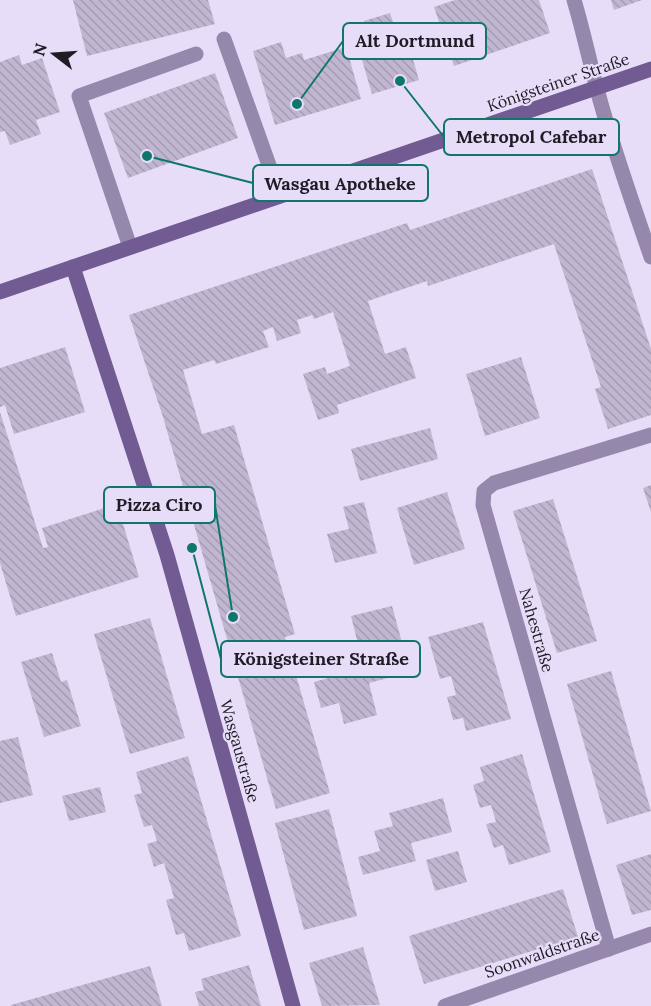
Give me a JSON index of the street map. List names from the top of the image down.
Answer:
{
  "streets": {
    "street": [
      "Königsteiner Straße",
      "Nahestraße",
      "Wasgaustraße",
      "Soonwaldstraße"
    ]
  },
  "crossings": [
    ["Königsteiner Straße", "Wasgaustraße"],
    ["Nahestraße", "Soonwaldstraße"]
  ],
  "places": [
    "Metropol Cafebar",
    "Alt Dortmund",
    "Wasgau Apotheke",
    "Königsteiner Straße",
    "Pizza Ciro"
  ],
  "north": "left"
}
